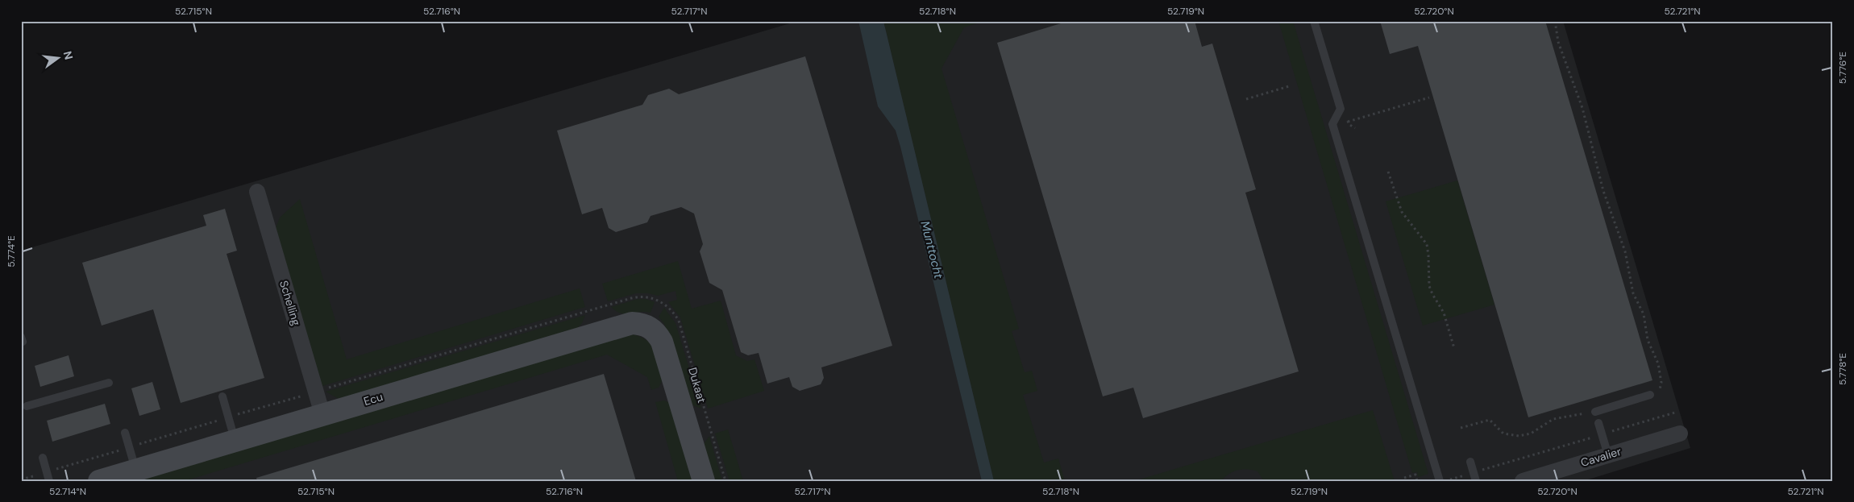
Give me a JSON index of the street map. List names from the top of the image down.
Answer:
{
  "streets": {
    "street": [
      "Schelling",
      "Dukaat",
      "Ecu",
      "Cavalier"
    ]
  },
  "crossings": [
    ["Schelling", "Ecu"],
    ["Dukaat", "Ecu"]
  ],
  "water": ["Munttocht"],
  "north": "right",
  "coordinates": [
    "52.715°N",
    "52.716°N",
    "52.717°N",
    "52.718°N",
    "52.719°N",
    "52.720°N",
    "52.721°N",
    "5.776°E",
    "5.774°E",
    "5.778°E",
    "52.714°N"
  ]
}
